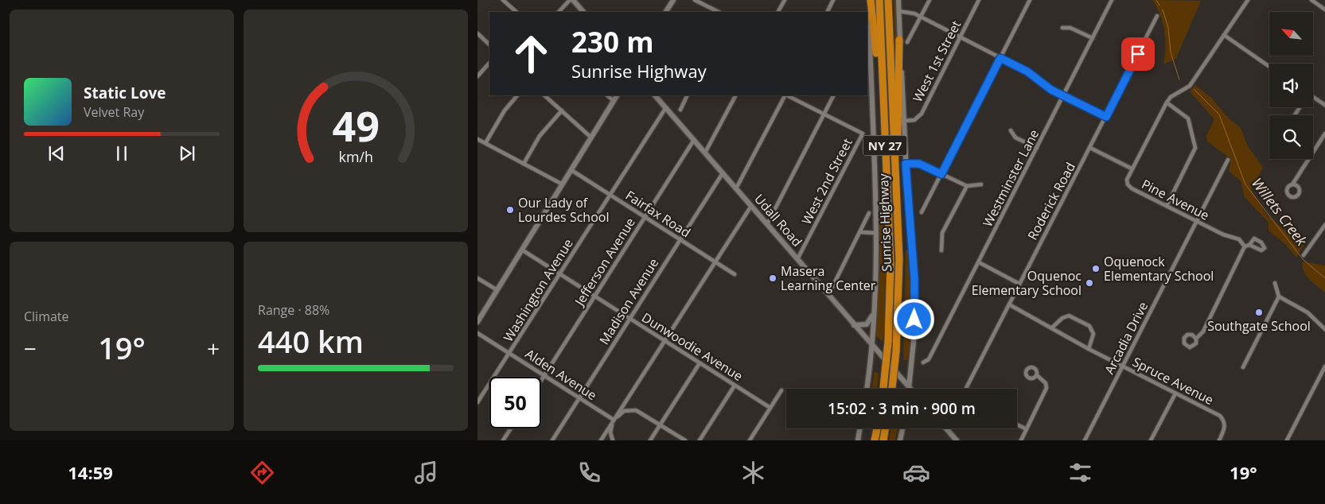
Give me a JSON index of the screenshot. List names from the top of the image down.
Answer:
{
  "streets": {
    "highway": ["NY 27", "Sunrise Highway"],
    "main road": ["Udall Road"],
    "street": [
      "West 1st Street",
      "Westminster Lane",
      "West 2nd Street",
      "Pine Avenue",
      "Roderick Road",
      "Fairfax Road",
      "Jefferson Avenue",
      "Washington Avenue",
      "Madison Avenue",
      "Arcadia Drive",
      "Dunwoodie Avenue",
      "Alden Avenue",
      "Spruce Avenue"
    ]
  },
  "crossings": [
    ["West 1st Street", "Sunrise Highway"],
    ["West 2nd Street", "Udall Road"],
    ["Pine Avenue", "Roderick Road"],
    ["Pine Avenue", "Arcadia Drive"],
    ["Roderick Road", "Spruce Avenue"],
    ["Fairfax Road", "Jefferson Avenue"],
    ["Fairfax Road", "Washington Avenue"],
    ["Fairfax Road", "Madison Avenue"],
    ["Udall Road", "Sunrise Highway"],
    ["Udall Road", "Jefferson Avenue"],
    ["Udall Road", "Washington Avenue"],
    ["Udall Road", "Madison Avenue"],
    ["Jefferson Avenue", "Dunwoodie Avenue"],
    ["Jefferson Avenue", "Alden Avenue"],
    ["Washington Avenue", "Dunwoodie Avenue"],
    ["Washington Avenue", "Alden Avenue"],
    ["Madison Avenue", "Dunwoodie Avenue"],
    ["Madison Avenue", "Alden Avenue"],
    ["Arcadia Drive", "Spruce Avenue"]
  ],
  "water": ["Willets Creek"],
  "places": [
    "Our Lady of Lourdes School",
    "Oquenock Elementary School",
    "Masera Learning Center",
    "Oquenoc Elementary School",
    "Southgate School"
  ],
  "north": "top left",
  "page": {
    "turn": ["230 m", "Sunrise Highway"],
    "song": ["Static Love", "Velvet Ray"],
    "tile": [
      "Climate",
      ["Range · 88%", "440 km"]
    ],
    "heat": ["−", "19°", "+"],
    "limit": "50",
    "trip": "15:02 · 3 min · 900 m",
    "tabs": ["14:59", "19°"],
    "gauge": ["49", "km/h"]
  }
}
